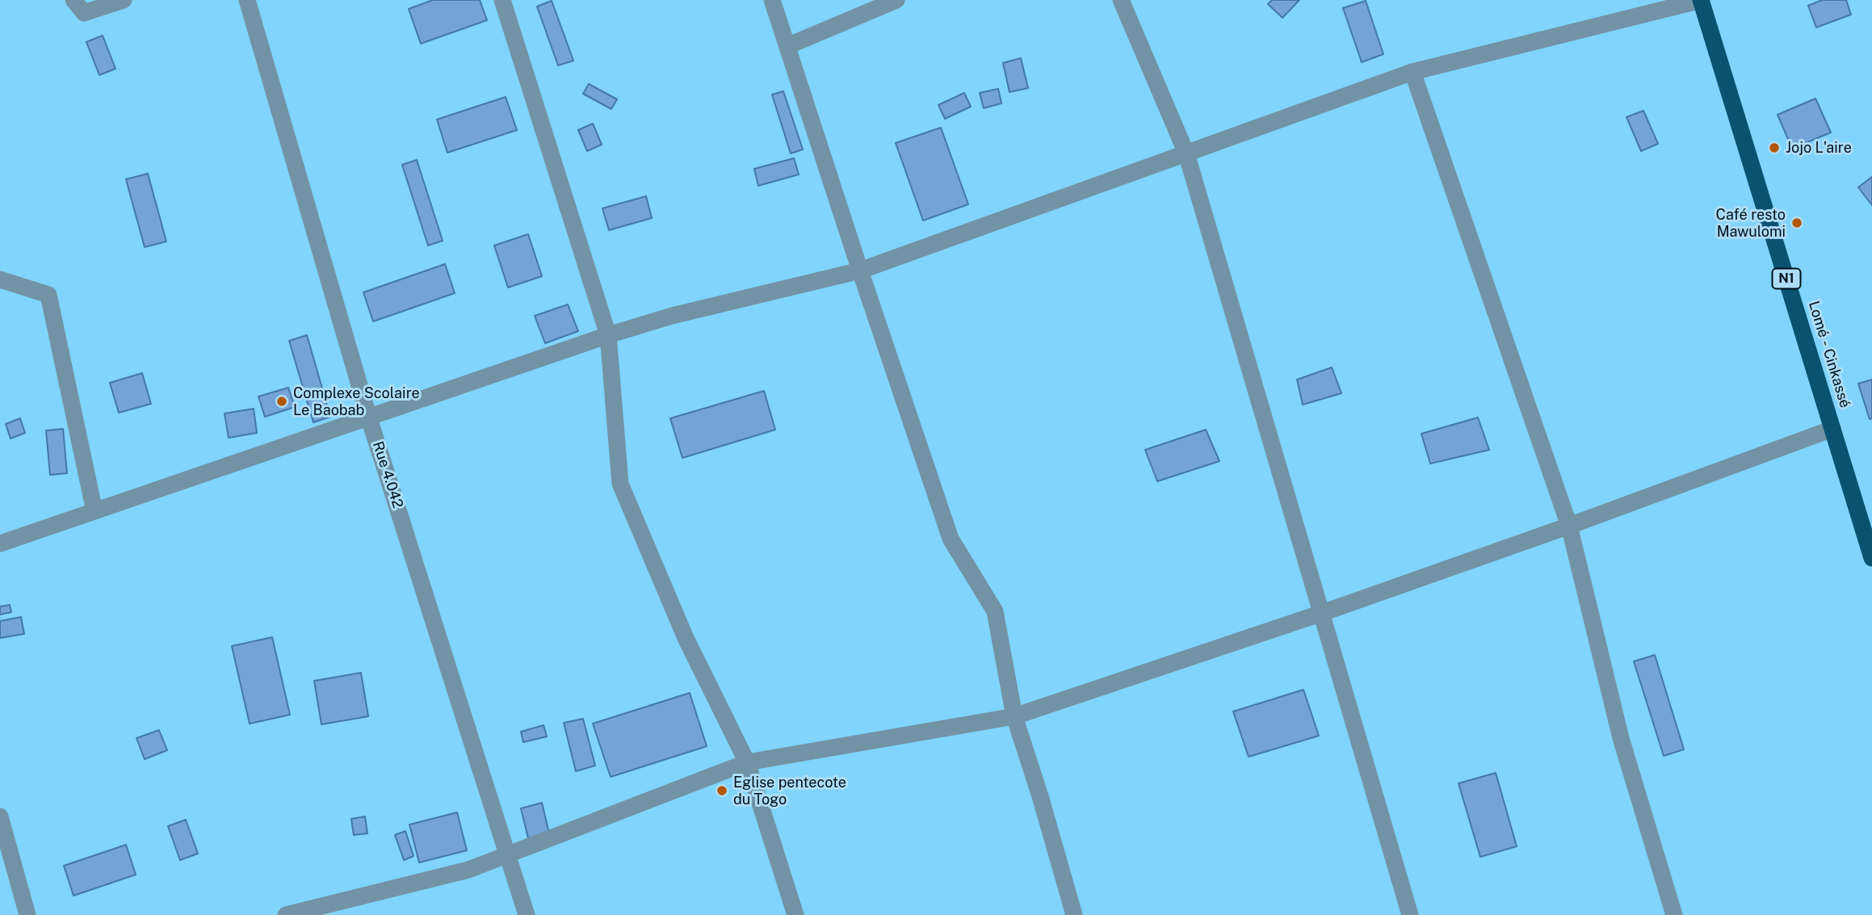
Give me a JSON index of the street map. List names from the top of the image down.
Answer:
{
  "streets": {
    "highway": ["N1", "Lomé - Cinkassé"],
    "street": ["Rue 4.042"]
  },
  "places": [
    "Jojo L'aire",
    "Café resto Mawulomi",
    "Complexe Scolaire Le Baobab",
    "Eglise pentecote du Togo"
  ]
}
